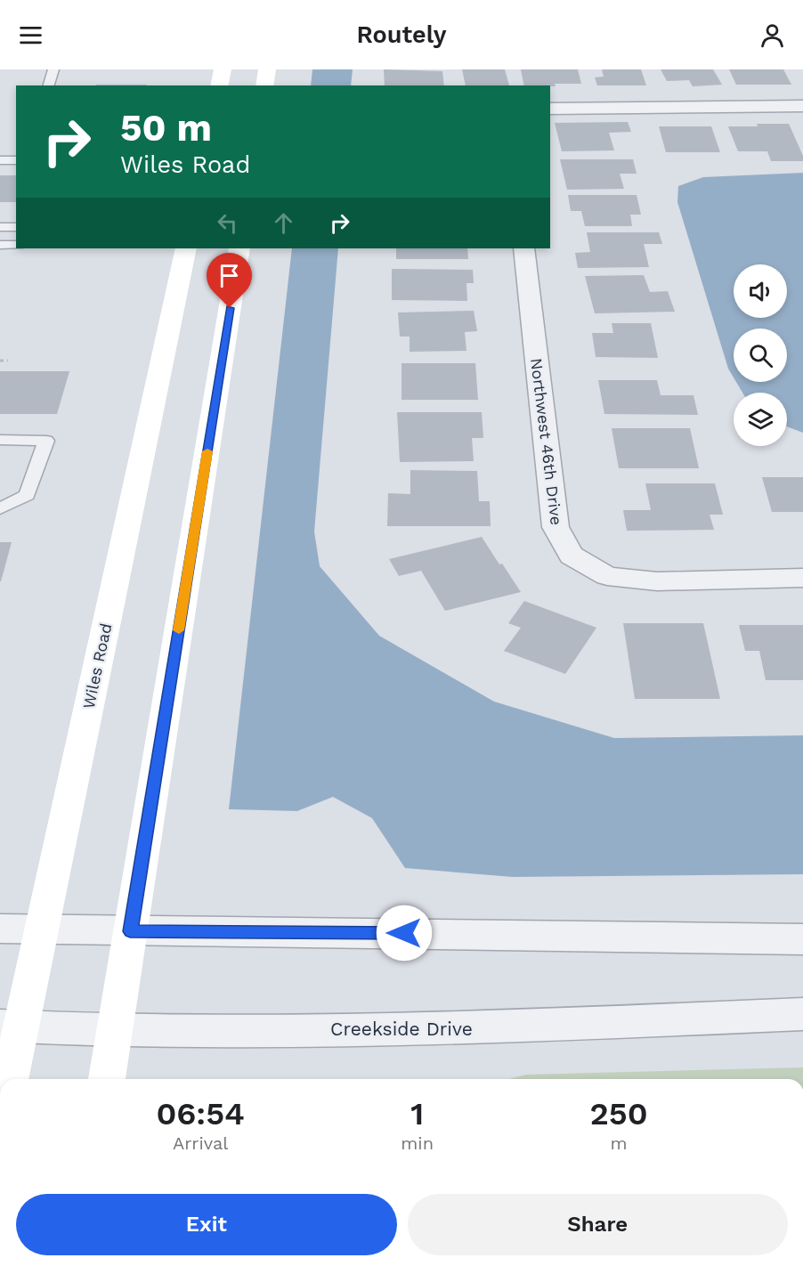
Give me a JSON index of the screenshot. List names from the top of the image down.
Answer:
{
  "streets": {
    "main road": ["Wiles Road"],
    "street": ["Northwest 46th Drive", "Creekside Drive"]
  },
  "crossings": [
    ["Wiles Road", "Creekside Drive"]
  ],
  "page": {
    "header": "Routely",
    "turn": ["50 m", "Wiles Road"],
    "eta": [
      "06:54",
      "Arrival",
      "1",
      "min",
      "250",
      "m"
    ],
    "buttons": ["Exit", "Share"]
  }
}
